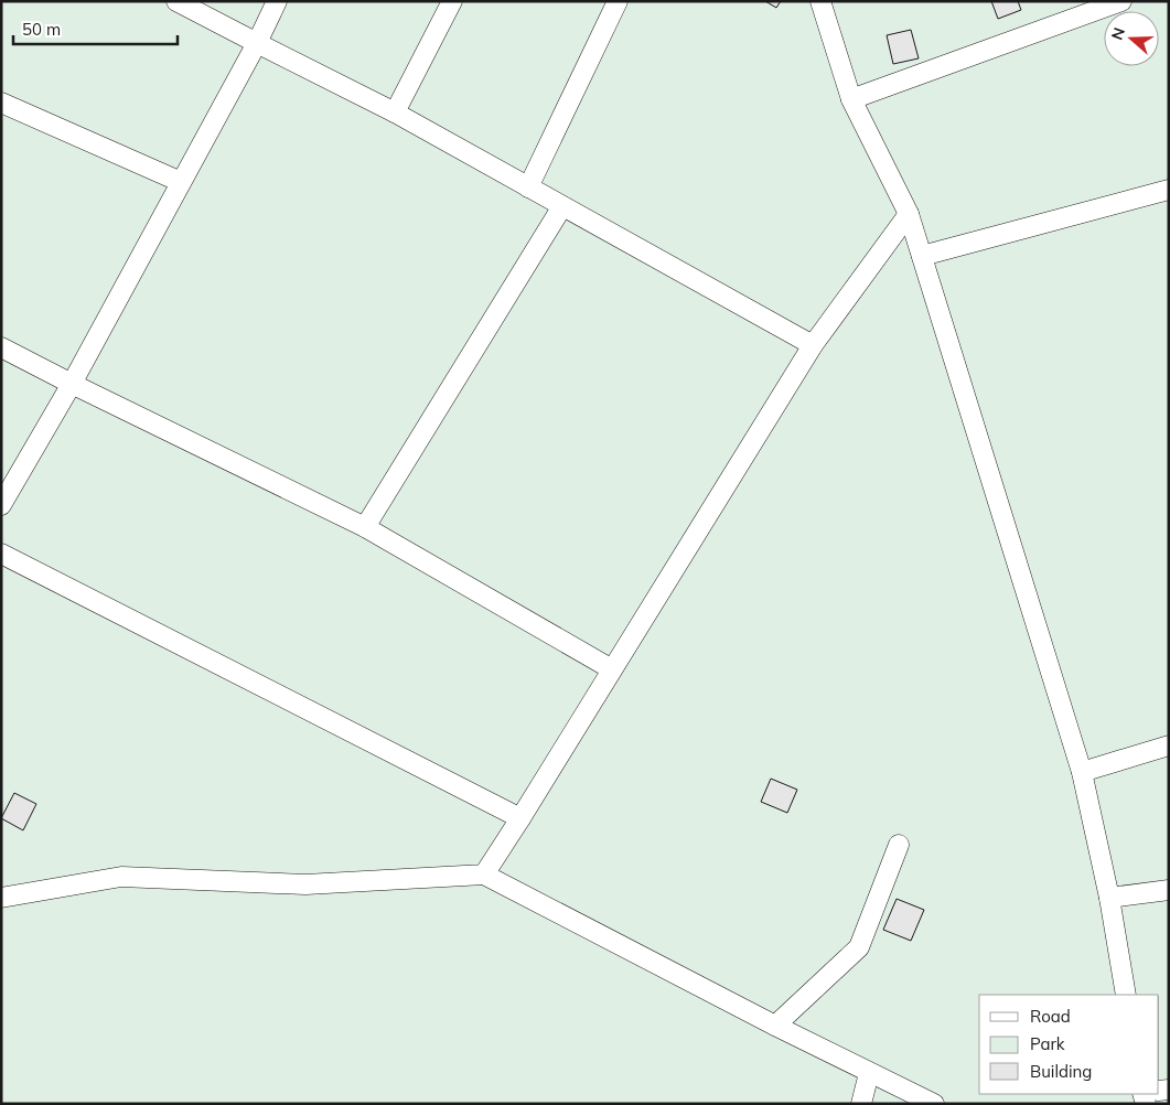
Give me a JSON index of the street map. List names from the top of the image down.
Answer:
{
  "legend": ["Road", "Park", "Building"],
  "scale_bar": "50 m",
  "north": "left"
}
